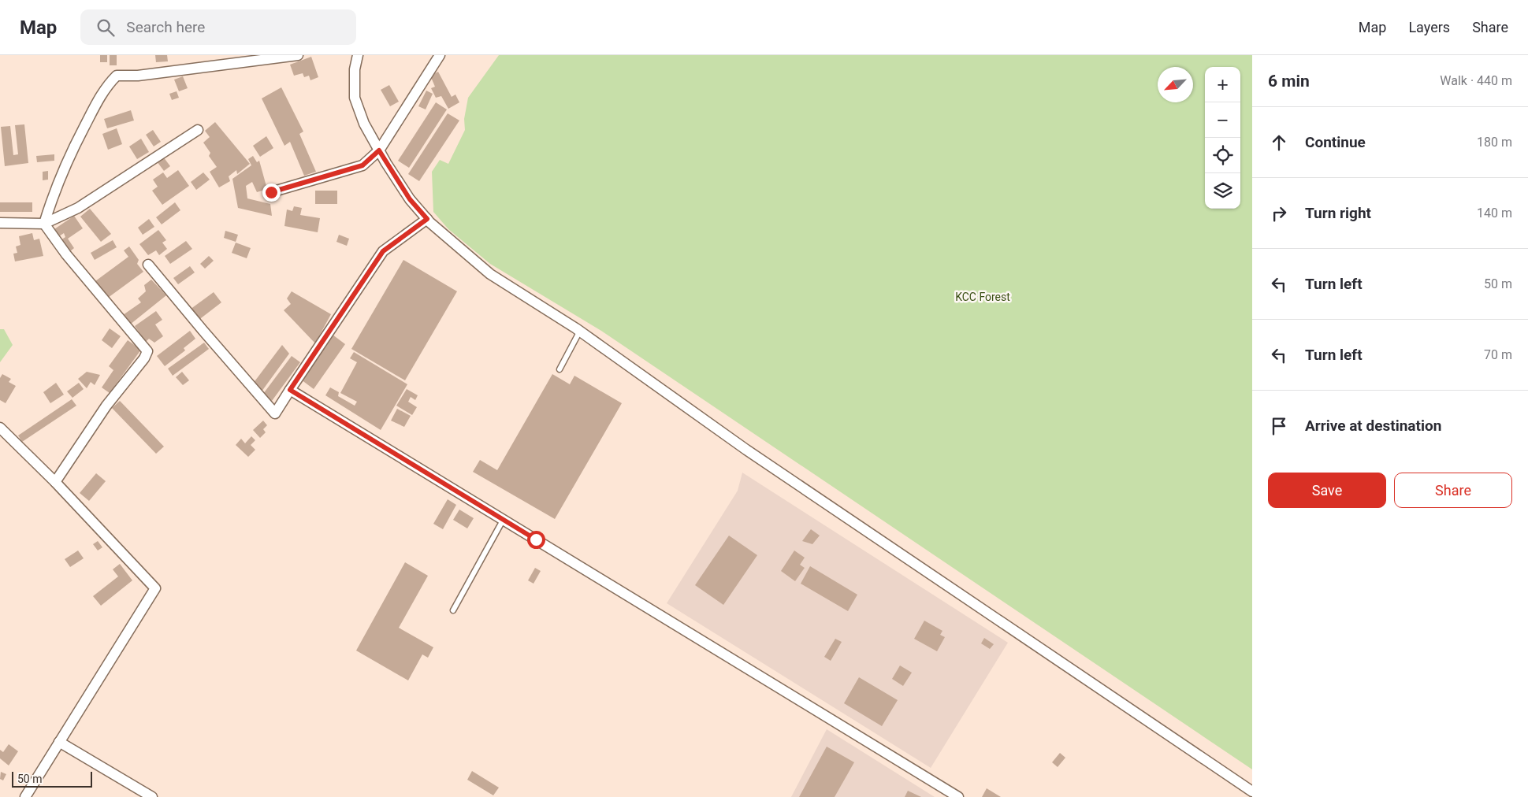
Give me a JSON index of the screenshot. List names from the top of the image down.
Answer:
{
  "parks": ["KCC Forest"],
  "scale_bar": "50 m",
  "north": "bottom left",
  "page": {
    "header": "Map",
    "search": "Search here",
    "nav": ["Map", "Layers", "Share"],
    "heading": ["6 min", "Walk · 440 m"],
    "map_buttons": ["+", "−"],
    "list": [
      ["Continue", "180 m"],
      ["Turn right", "140 m"],
      ["Turn left", "50 m"],
      ["Turn left", "70 m"],
      "Arrive at destination"
    ],
    "buttons": ["Save", "Share"],
    "scale": "50 m"
  }
}
